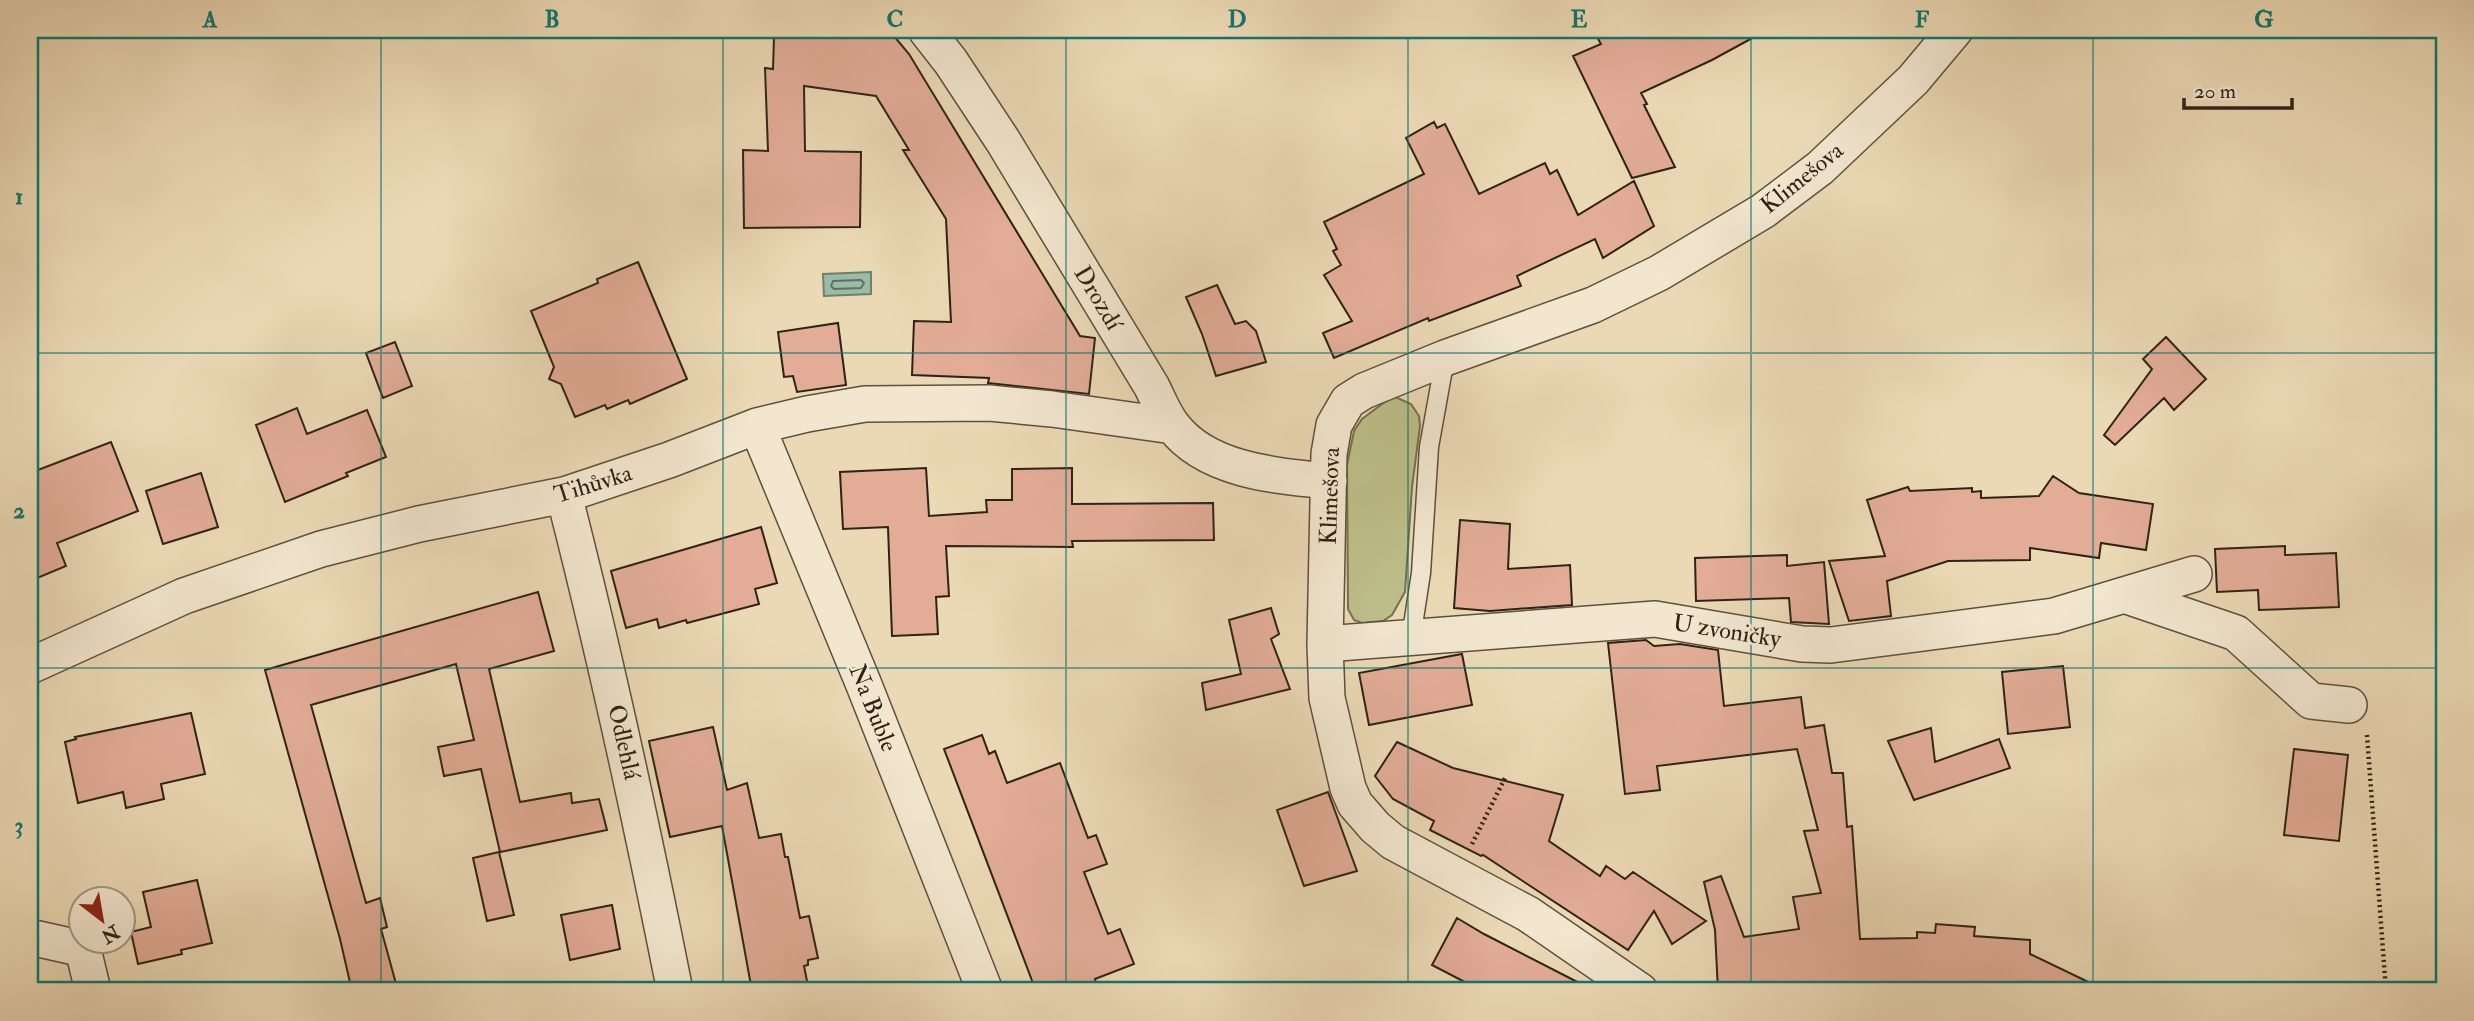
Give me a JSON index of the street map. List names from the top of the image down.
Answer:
{
  "streets": {
    "street": [
      "Klimešova",
      "Drozdí",
      "Tihůvka",
      "U zvoničky",
      "Na Buble",
      "Odlehlá"
    ]
  },
  "crossings": [
    ["Klimešova", "Drozdí"],
    ["Klimešova", "U zvoničky"],
    ["Drozdí", "Tihůvka"],
    ["Tihůvka", "Na Buble"],
    ["Tihůvka", "Odlehlá"]
  ],
  "scale_bar": "20 m",
  "north": "bottom right",
  "grid": {
    "columns": [
      "A",
      "B",
      "C",
      "D",
      "E",
      "F",
      "G"
    ],
    "rows": ["1", "2", "3"]
  }
}
